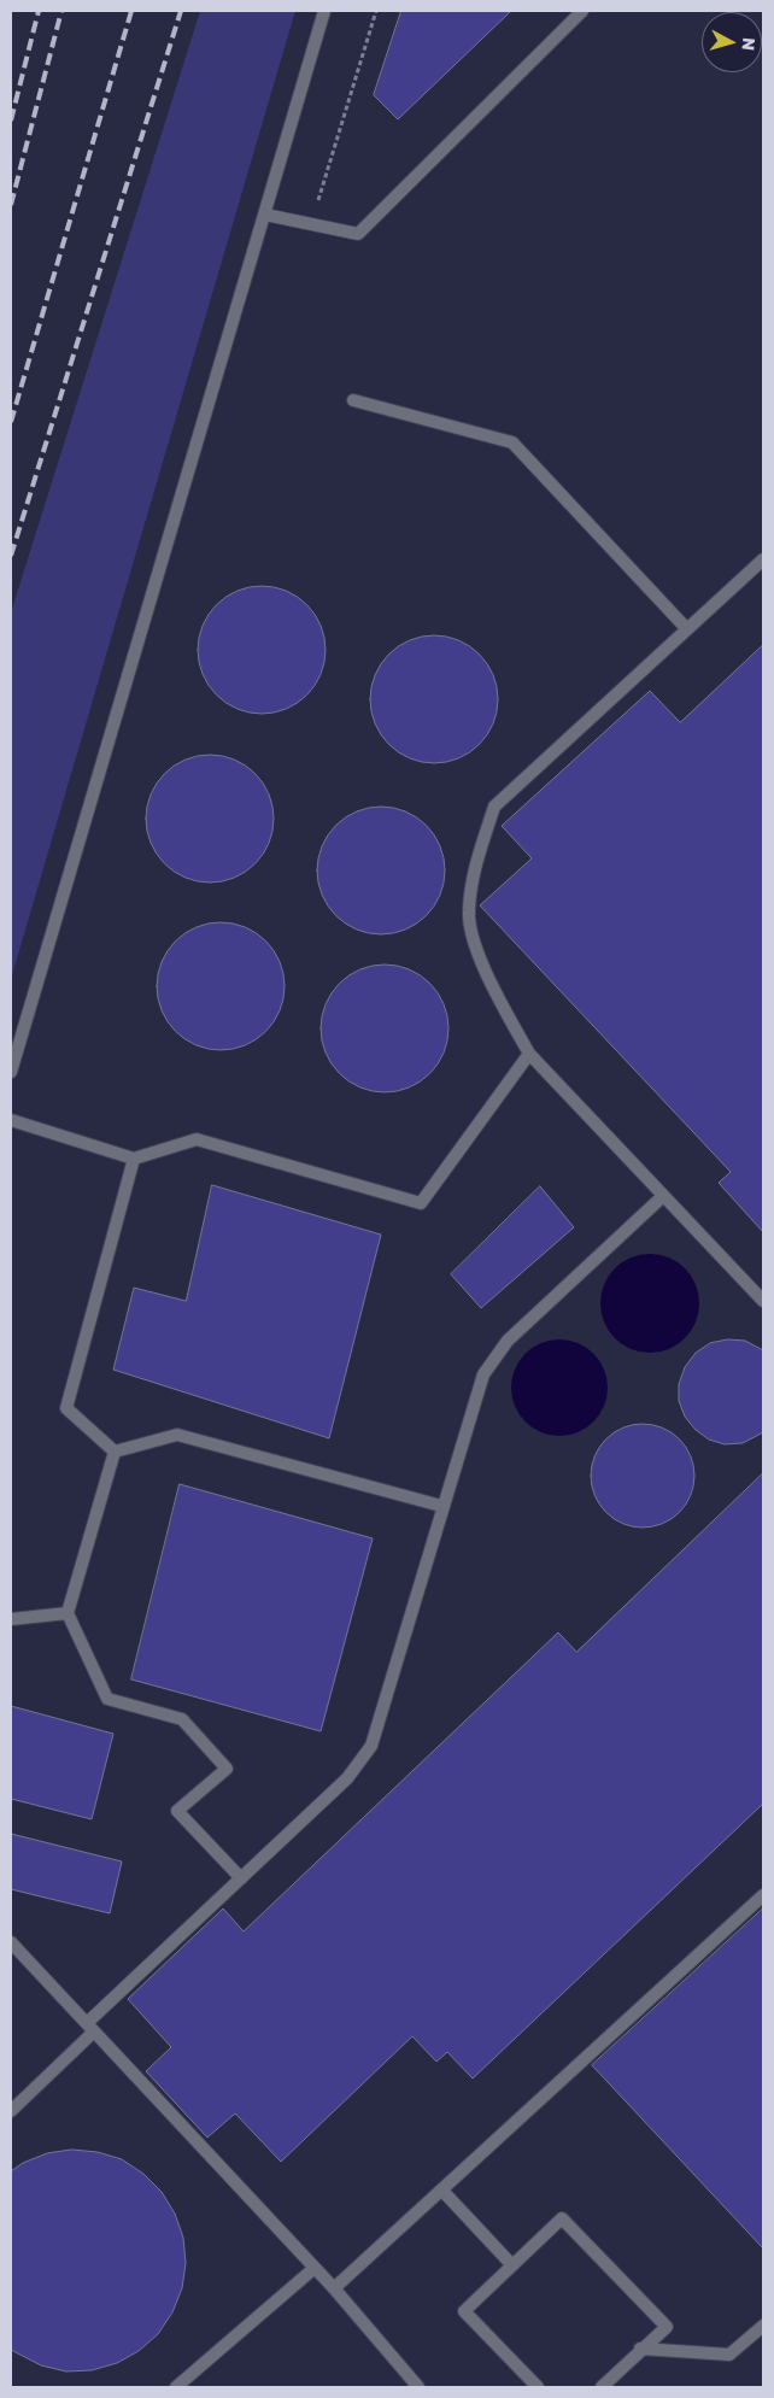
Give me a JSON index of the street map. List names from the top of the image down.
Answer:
{
  "north": "right"
}
